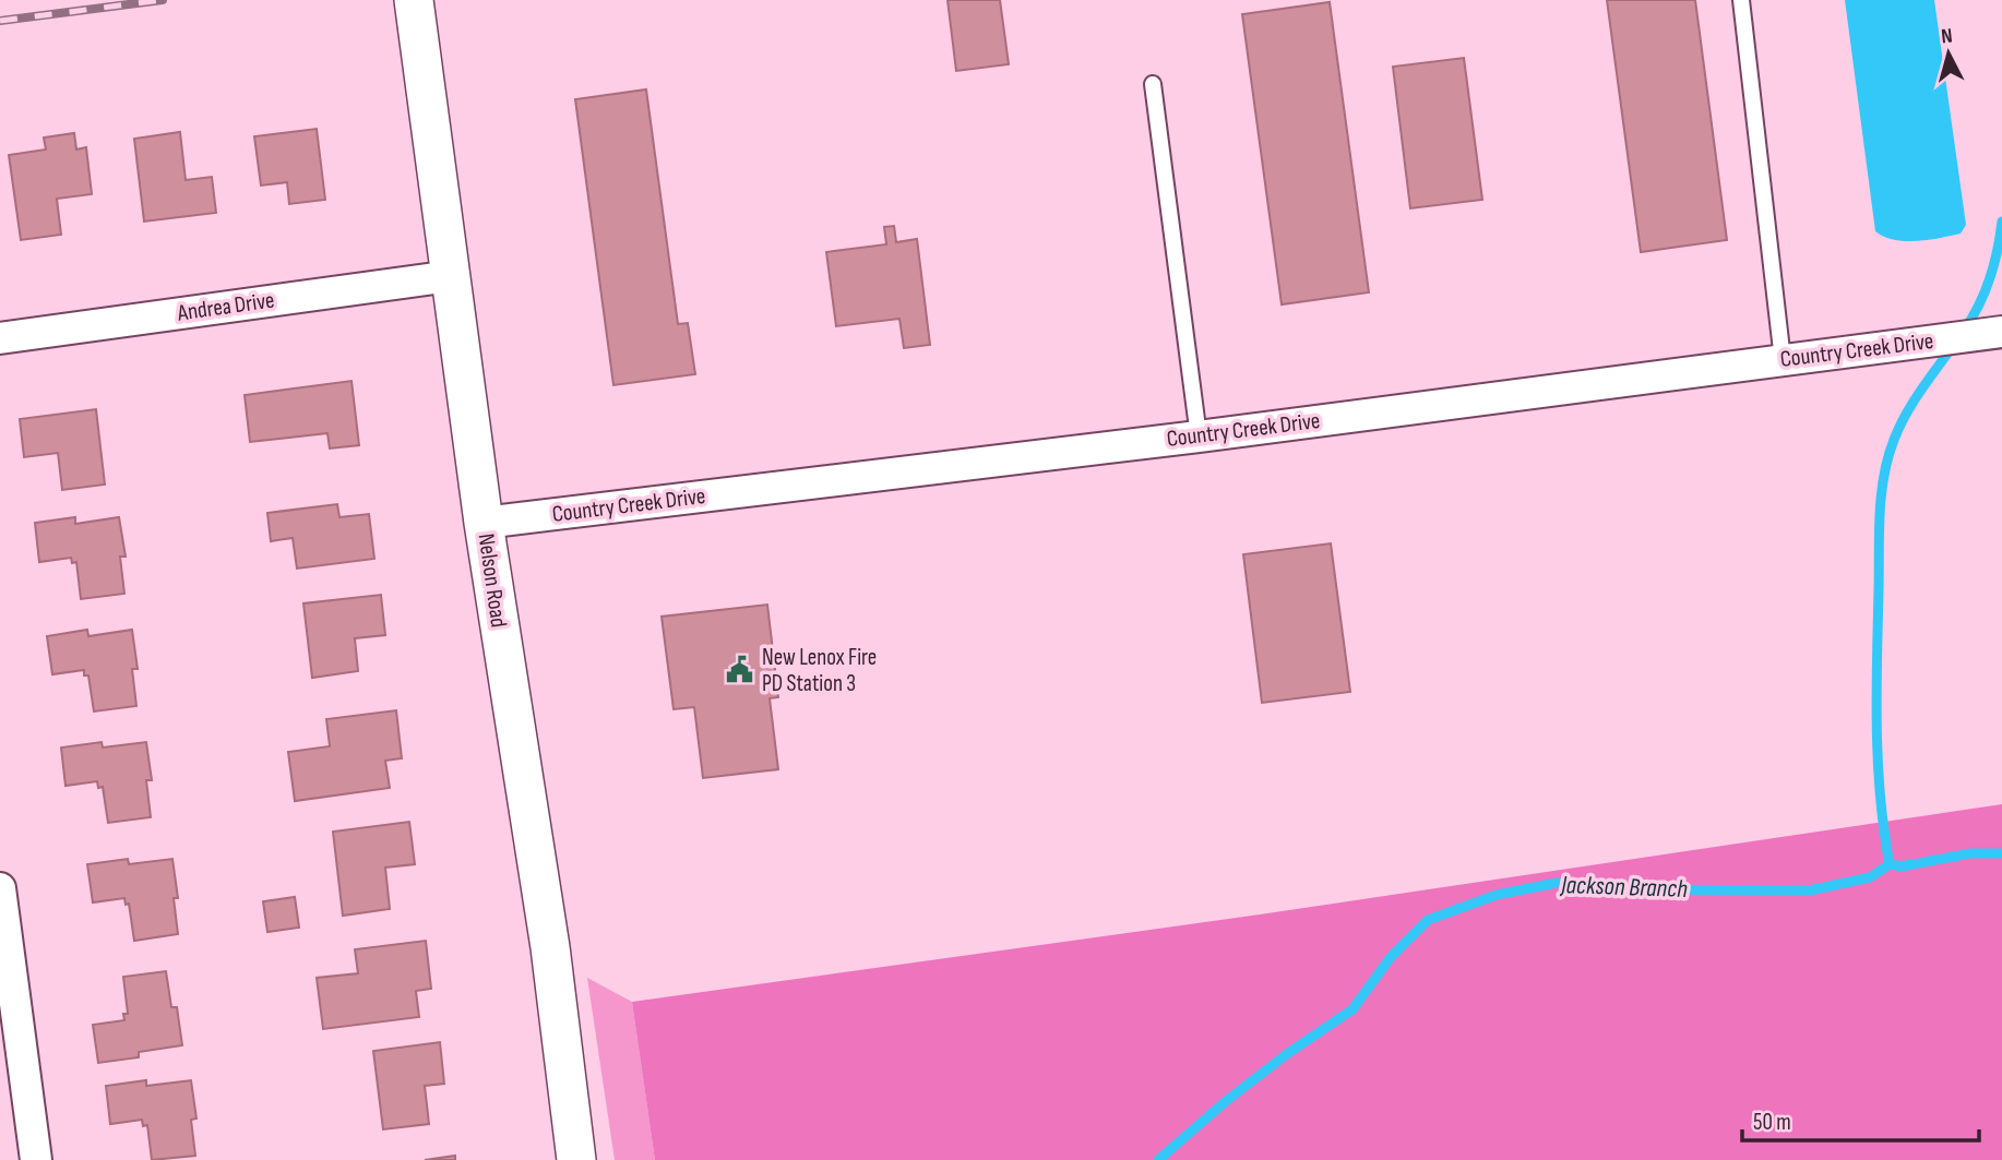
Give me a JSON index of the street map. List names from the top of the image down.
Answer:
{
  "streets": {
    "street": ["Andrea Drive", "Country Creek Drive", "Nelson Road"]
  },
  "crossings": [
    ["Andrea Drive", "Nelson Road"],
    ["Country Creek Drive", "Nelson Road"]
  ],
  "water": ["Jackson Branch"],
  "places": {
    "public building": ["New Lenox Fire PD Station 3"]
  },
  "scale_bar": "50 m",
  "north": "top"
}
